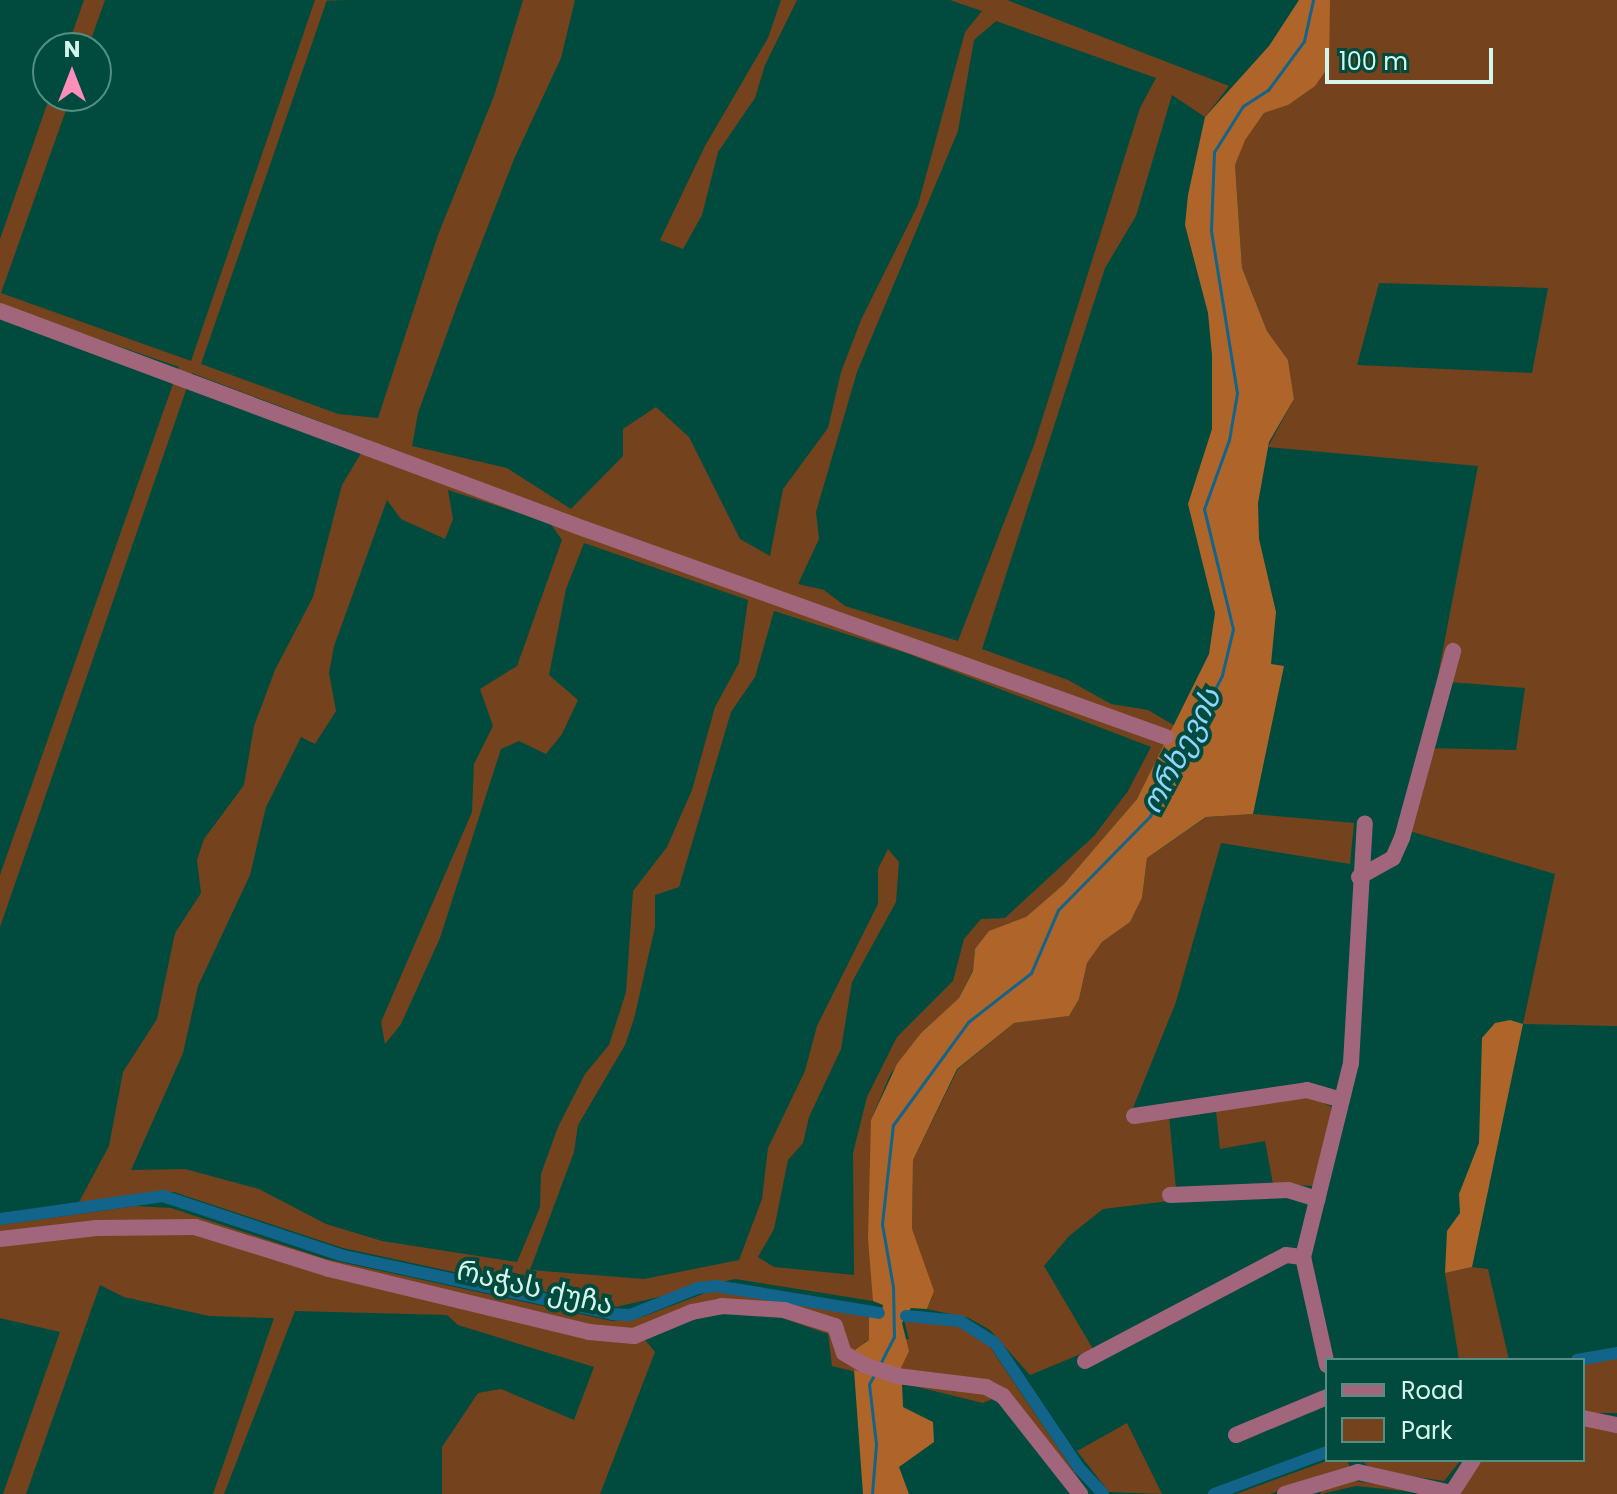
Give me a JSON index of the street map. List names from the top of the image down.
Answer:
{
  "streets": {
    "street": ["რაჭას ქუჩა"]
  },
  "water": ["ორხევის"],
  "legend": ["Road", "Park"],
  "scale_bar": "100 m",
  "north": "top"
}
